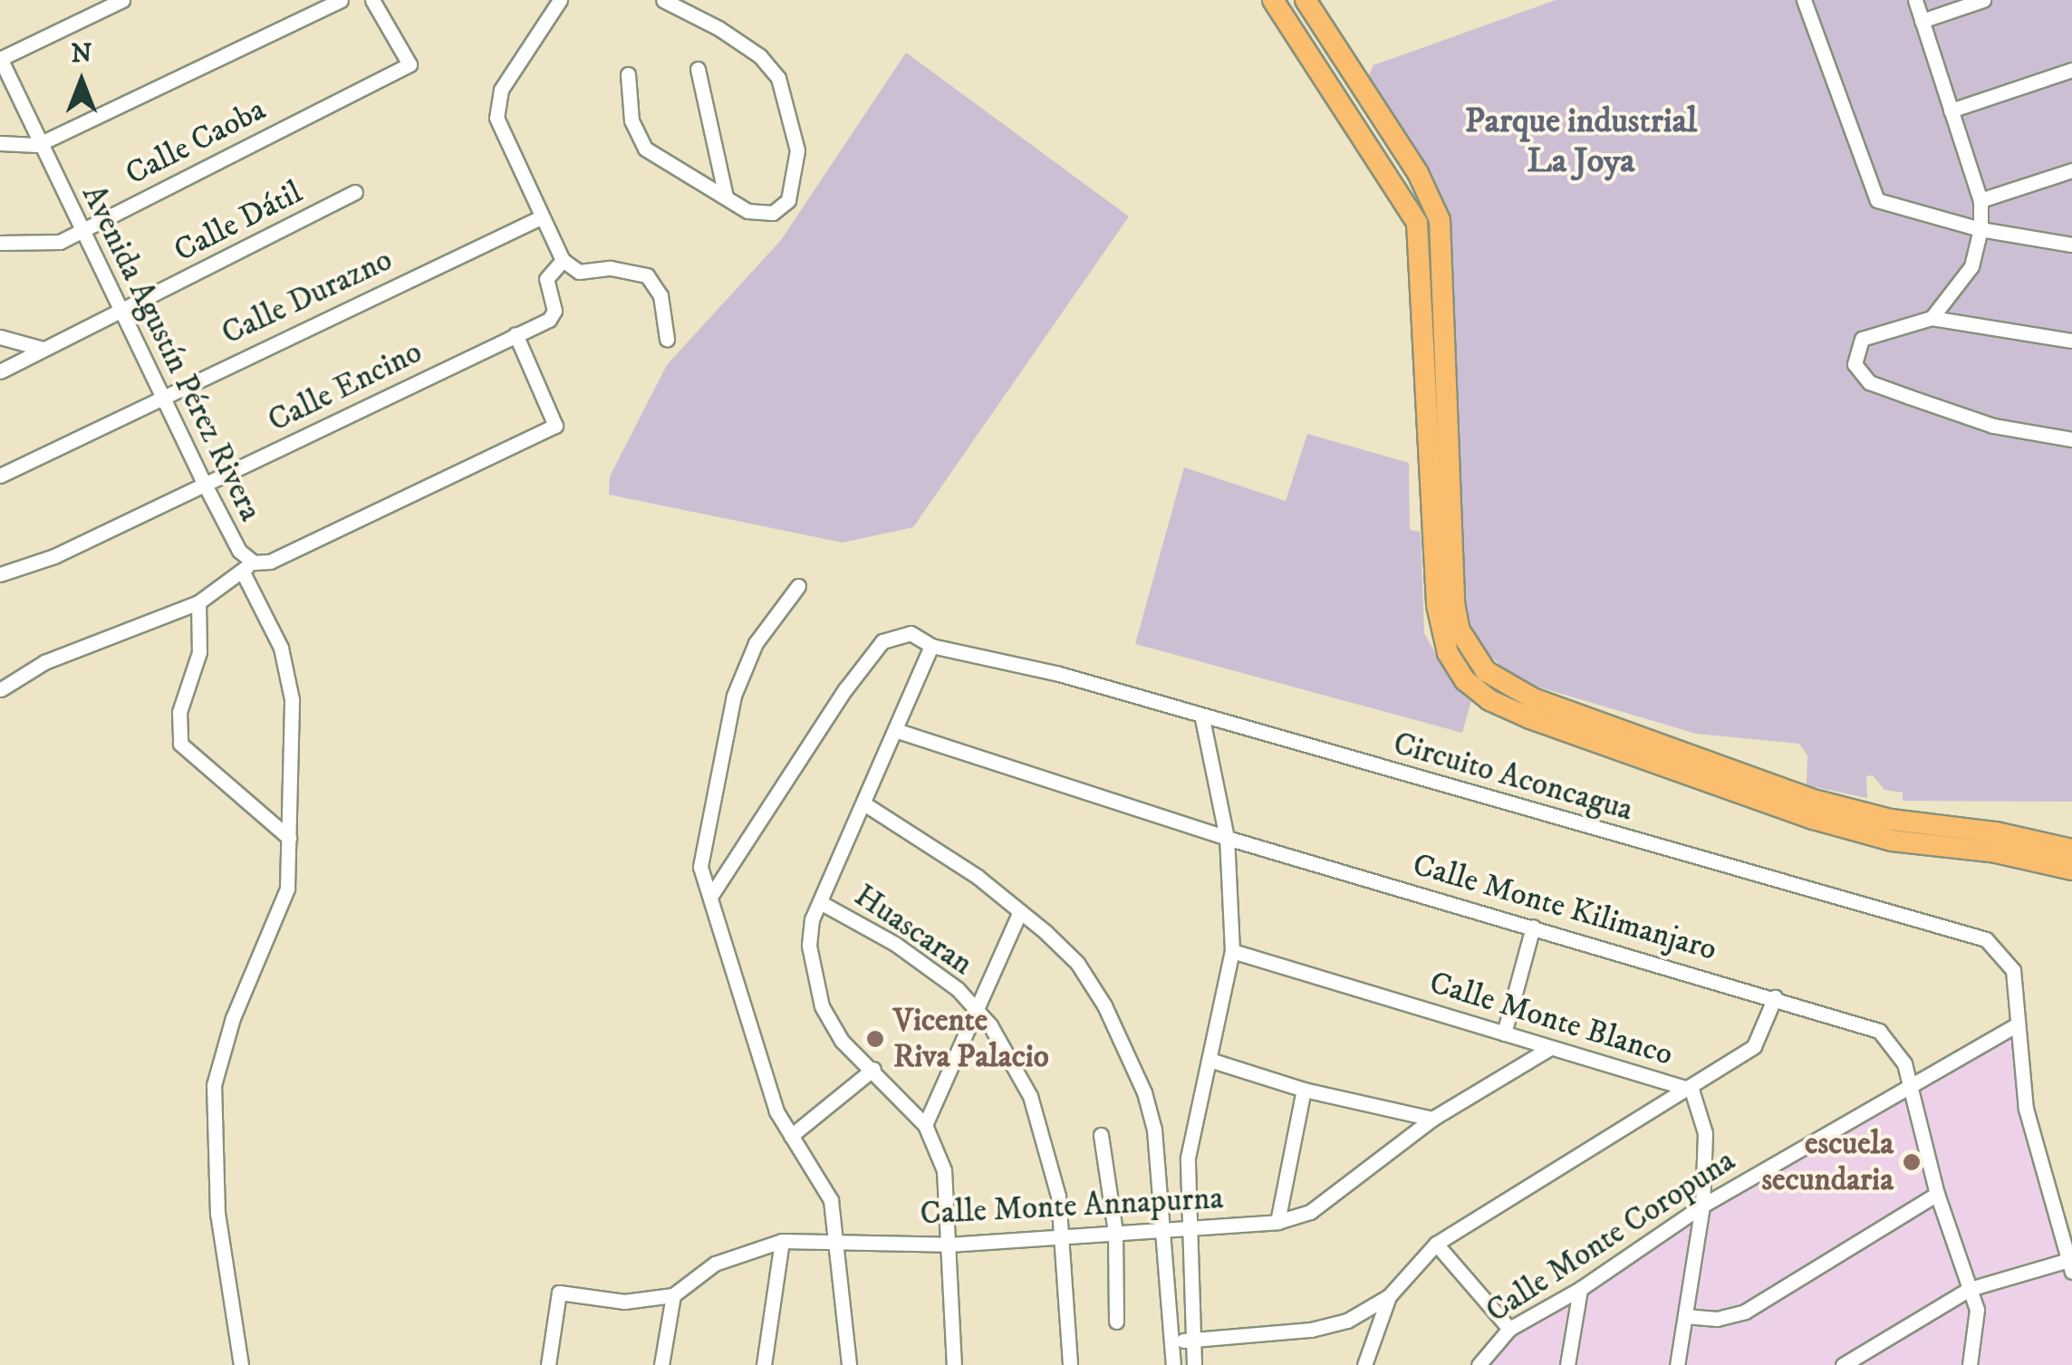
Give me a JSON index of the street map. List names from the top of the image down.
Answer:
{
  "streets": {
    "street": [
      "Calle Caoba",
      "Calle Dátil",
      "Calle Durazno",
      "Avenida Agustín Pérez Rivera",
      "Calle Encino",
      "Circuito Aconcagua",
      "Calle Monte Kilimanjaro",
      "Huascaran",
      "Calle Monte Blanco",
      "Calle Monte Annapurna",
      "Calle Monte Coropuna"
    ]
  },
  "crossings": [
    ["Calle Caoba", "Avenida Agustín Pérez Rivera"],
    ["Calle Dátil", "Avenida Agustín Pérez Rivera"],
    ["Calle Durazno", "Avenida Agustín Pérez Rivera"],
    ["Avenida Agustín Pérez Rivera", "Calle Encino"],
    ["Circuito Aconcagua", "Calle Monte Coropuna"],
    ["Calle Monte Kilimanjaro", "Calle Monte Coropuna"],
    ["Huascaran", "Calle Monte Annapurna"],
    ["Calle Monte Blanco", "Calle Monte Annapurna"],
    ["Calle Monte Blanco", "Calle Monte Coropuna"]
  ],
  "districts": ["Parque industrial La Joya"],
  "places": ["Vicente Riva Palacio", "escuela secundaria"],
  "north": "top"
}
